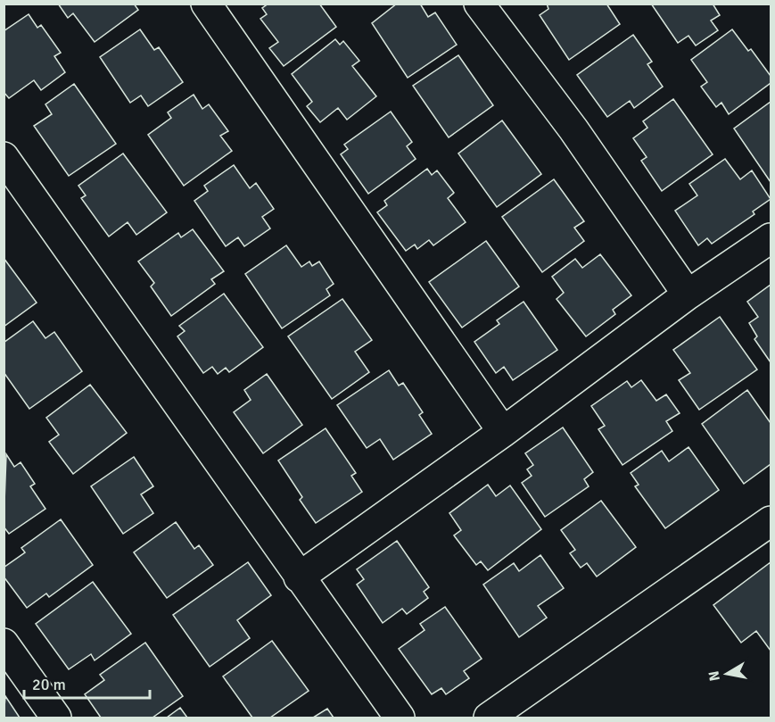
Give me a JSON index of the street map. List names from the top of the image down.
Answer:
{
  "scale_bar": "20 m",
  "north": "left"
}
